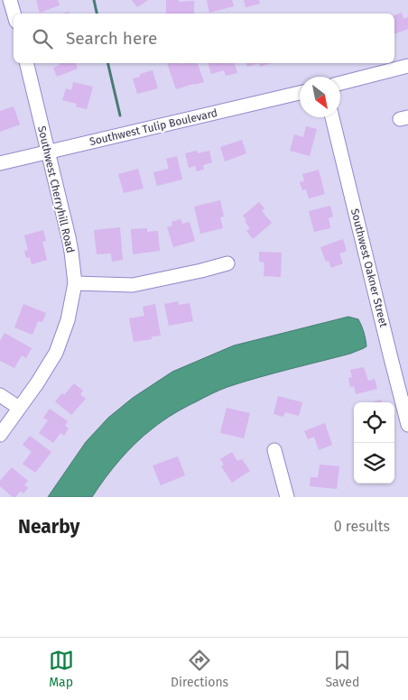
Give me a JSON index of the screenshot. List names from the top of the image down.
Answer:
{
  "streets": {
    "street": ["Southwest Tulip Boulevard", "Southwest Cherryhill Road", "Southwest Oakner Street"]
  },
  "crossings": [
    ["Southwest Tulip Boulevard", "Southwest Cherryhill Road"]
  ],
  "north": "bottom right",
  "page": {
    "search": "Search here",
    "heading": ["Nearby", "0 results"],
    "nav": ["Map", "Directions", "Saved"]
  }
}
